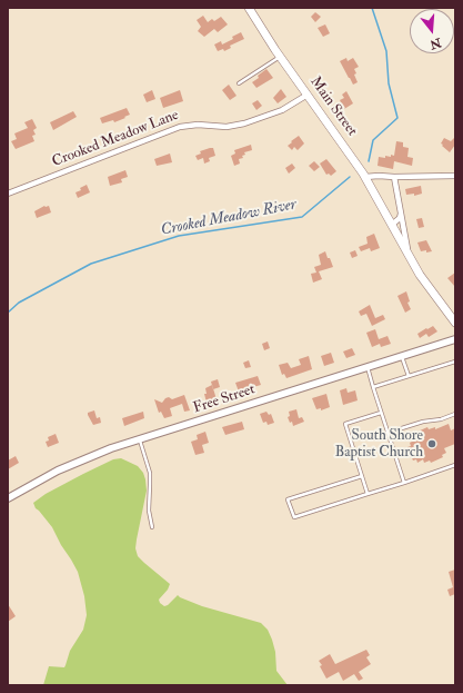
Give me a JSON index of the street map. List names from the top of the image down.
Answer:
{
  "streets": {
    "main road": ["Main Street"],
    "street": ["Crooked Meadow Lane", "Free Street"]
  },
  "crossings": [
    ["Main Street", "Crooked Meadow Lane"]
  ],
  "water": ["Crooked Meadow River"],
  "places": ["South Shore Baptist Church"],
  "north": "bottom"
}
